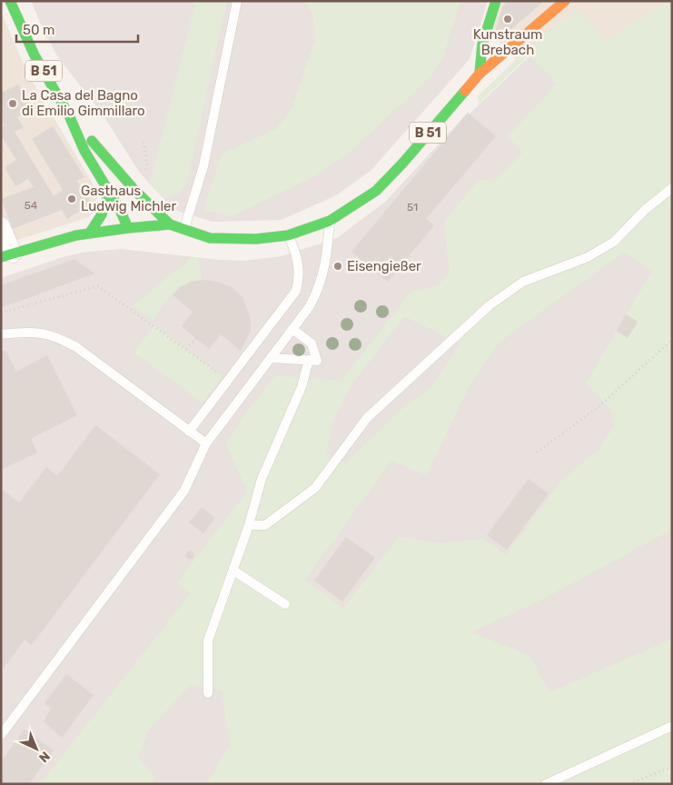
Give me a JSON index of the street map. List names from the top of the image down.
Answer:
{
  "streets": {
    "main road": ["B 51"]
  },
  "places": [
    "Kunstraum Brebach",
    "La Casa del Bagno di Emilio Gimmillaro",
    "Gasthaus Ludwig Michler",
    "Eisengießer"
  ],
  "house_numbers": ["54", "51"],
  "scale_bar": "50 m",
  "north": "bottom right"
}
